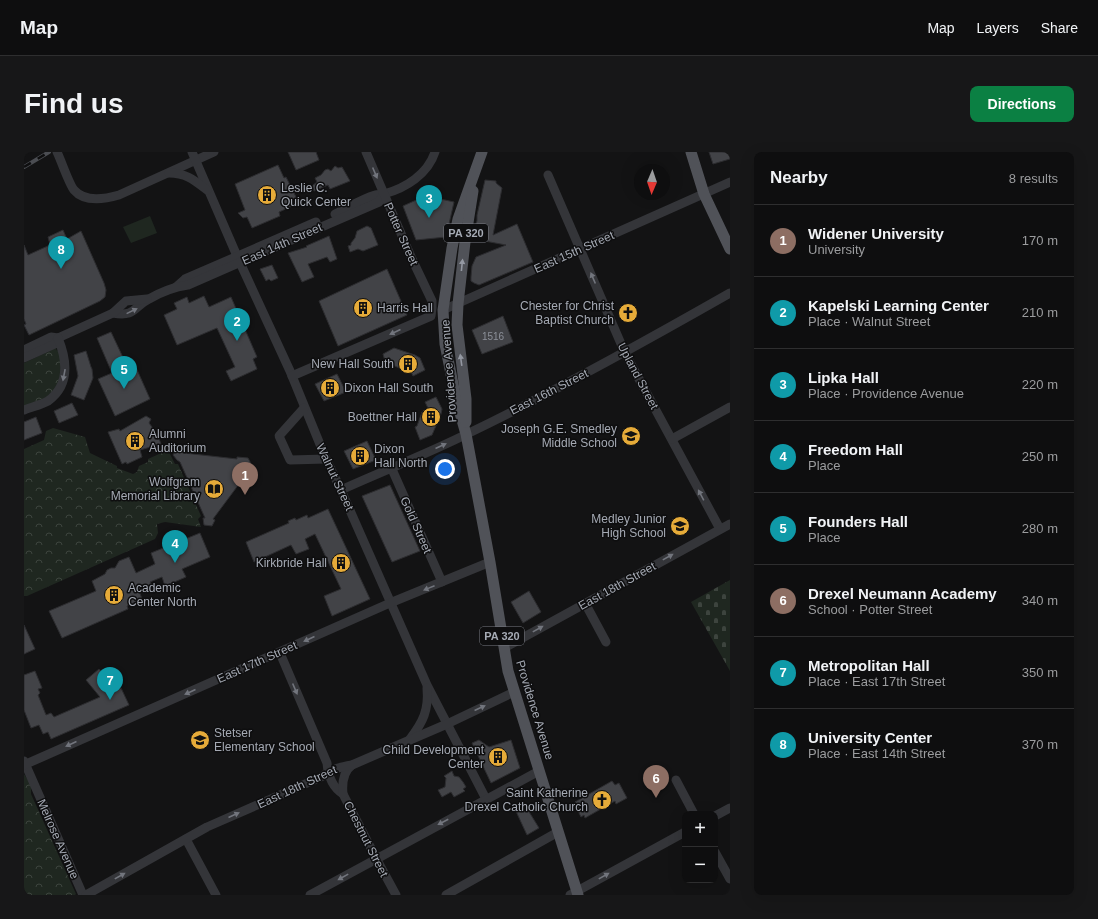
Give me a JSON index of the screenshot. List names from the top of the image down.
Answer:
{
  "streets": {
    "main road": ["PA 320", "Providence Avenue"],
    "street": [
      "Potter Street",
      "East 14th Street",
      "East 15th Street",
      "Upland Street",
      "East 16th Street",
      "Walnut Street",
      "Gold Street",
      "East 18th Street",
      "East 17th Street",
      "Melrose Avenue",
      "Chestnut Street"
    ]
  },
  "crossings": [
    ["Potter Street", "East 14th Street"],
    ["Potter Street", "Walnut Street"],
    ["East 14th Street", "Walnut Street"],
    ["East 15th Street", "Providence Avenue"],
    ["East 15th Street", "Upland Street"],
    ["Providence Avenue", "East 16th Street"],
    ["Providence Avenue", "East 18th Street"],
    ["Providence Avenue", "East 17th Street"],
    ["Upland Street", "East 16th Street"],
    ["Upland Street", "East 18th Street"],
    ["East 16th Street", "Walnut Street"],
    ["East 16th Street", "Gold Street"],
    ["Walnut Street", "East 18th Street"],
    ["Walnut Street", "East 17th Street"],
    ["Gold Street", "East 17th Street"],
    ["East 18th Street", "Melrose Avenue"],
    ["East 18th Street", "Chestnut Street"],
    ["East 17th Street", "Melrose Avenue"],
    ["East 17th Street", "Chestnut Street"]
  ],
  "one_way": [
    "Upland Street",
    "East 18th Street",
    "East 17th Street",
    "Chestnut Street"
  ],
  "places": {
    "building": [
      "Leslie C. Quick Center",
      "Harris Hall",
      "New Hall South",
      "Dixon Hall South",
      "Boettner Hall",
      "Alumni Auditorium",
      "Dixon Hall North",
      "Kirkbride Hall",
      "Academic Center North",
      "Child Development Center"
    ],
    "church": ["Chester for Christ Baptist Church", "Saint Katherine Drexel Catholic Church"],
    "school or university": ["Joseph G.E. Smedley Middle School", "Medley Junior High School", "Stetser Elementary School"],
    "library": ["Wolfgram Memorial Library"]
  },
  "house_numbers": ["1516"],
  "north": "bottom",
  "page": {
    "header": "Map",
    "nav": ["Map", "Layers", "Share"],
    "buttons": "Directions",
    "title": "Find us",
    "heading": ["Nearby", "8 results"],
    "pins": [
      "3",
      "8",
      "2",
      "5",
      "1",
      "4",
      "7",
      "6"
    ],
    "list": [
      {
        "mark": "1",
        "name": "Widener University",
        "note": "University",
        "value": "170 m"
      },
      {
        "mark": "2",
        "name": "Kapelski Learning Center",
        "note": "Place · Walnut Street",
        "value": "210 m"
      },
      {
        "mark": "3",
        "name": "Lipka Hall",
        "note": "Place · Providence Avenue",
        "value": "220 m"
      },
      {
        "mark": "4",
        "name": "Freedom Hall",
        "note": "Place",
        "value": "250 m"
      },
      {
        "mark": "5",
        "name": "Founders Hall",
        "note": "Place",
        "value": "280 m"
      },
      {
        "mark": "6",
        "name": "Drexel Neumann Academy",
        "note": "School · Potter Street",
        "value": "340 m"
      },
      {
        "mark": "7",
        "name": "Metropolitan Hall",
        "note": "Place · East 17th Street",
        "value": "350 m"
      },
      {
        "mark": "8",
        "name": "University Center",
        "note": "Place · East 14th Street",
        "value": "370 m"
      }
    ],
    "map_buttons": ["+", "−"]
  }
}
